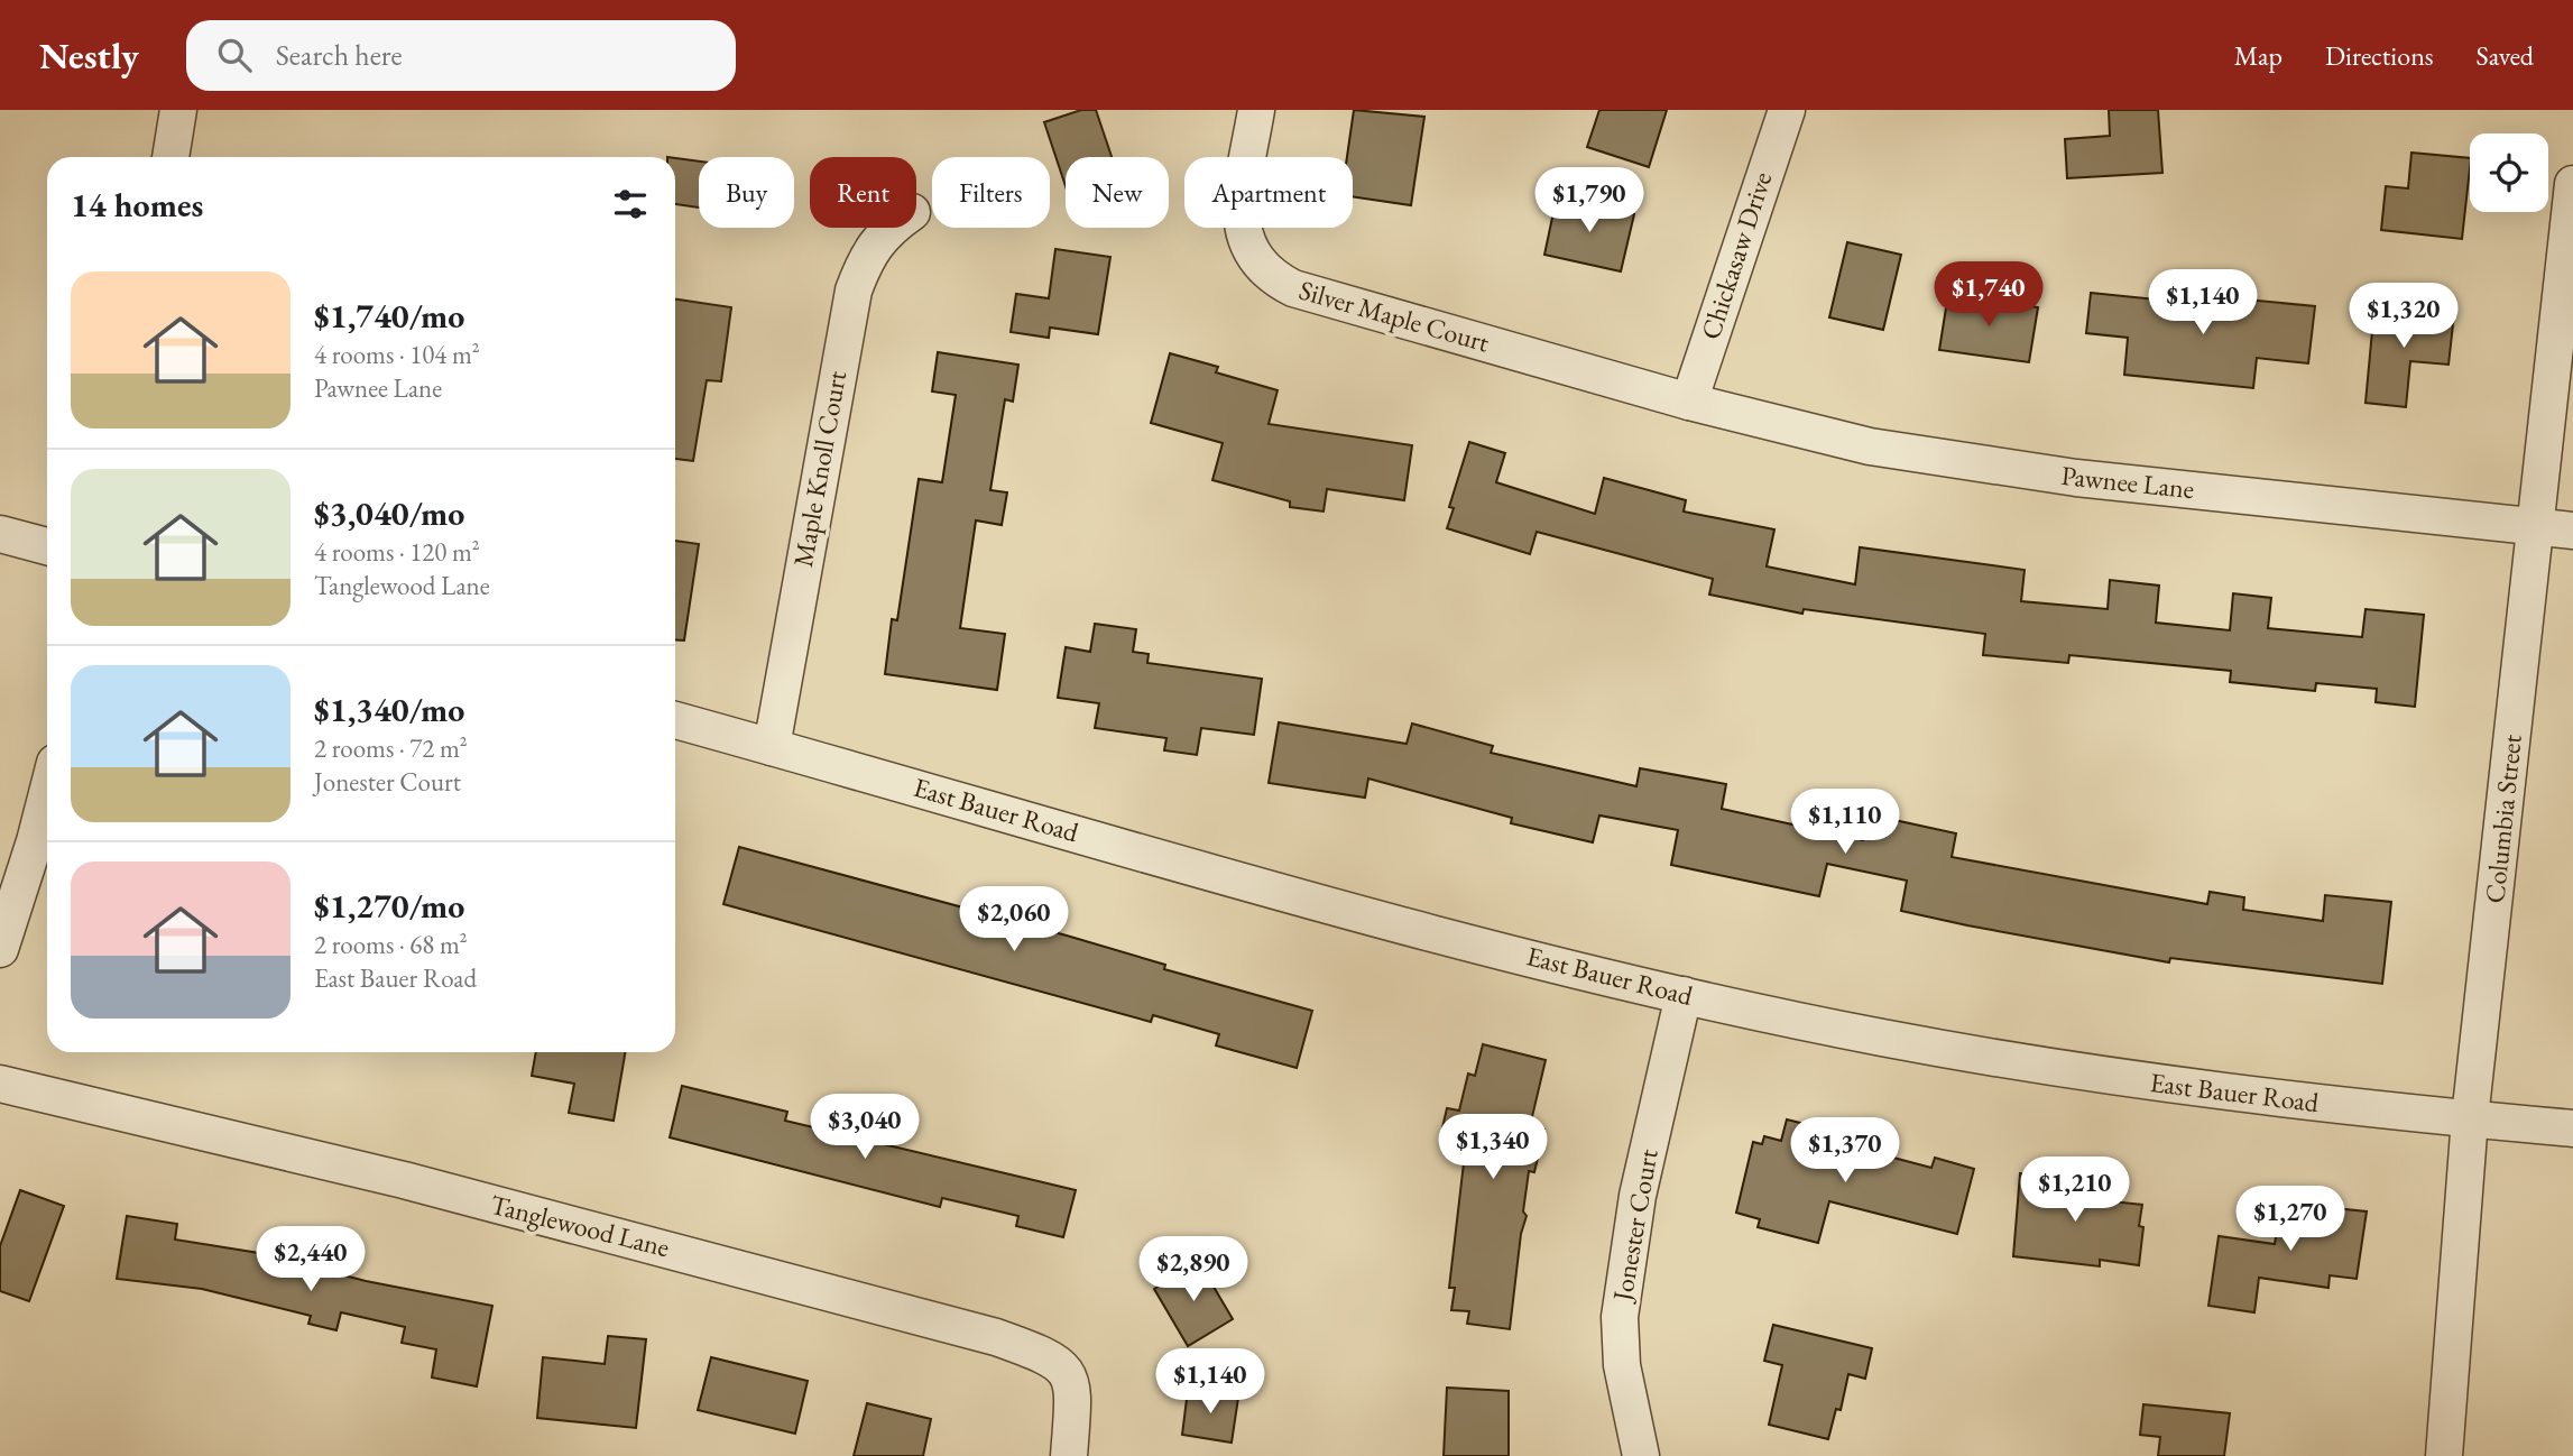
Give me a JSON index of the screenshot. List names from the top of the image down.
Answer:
{
  "streets": {
    "street": [
      "Chickasaw Drive",
      "Silver Maple Court",
      "Maple Knoll Court",
      "Pawnee Lane",
      "East Bauer Road",
      "Columbia Street",
      "Jonester Court",
      "Tanglewood Lane"
    ]
  },
  "crossings": [
    ["Chickasaw Drive", "Silver Maple Court"],
    ["Chickasaw Drive", "Pawnee Lane"],
    ["Silver Maple Court", "Pawnee Lane"],
    ["Maple Knoll Court", "East Bauer Road"],
    ["Pawnee Lane", "Columbia Street"],
    ["East Bauer Road", "Columbia Street"],
    ["East Bauer Road", "Jonester Court"]
  ],
  "page": {
    "header": "Nestly",
    "search": "Search here",
    "nav": ["Map", "Directions", "Saved"],
    "chip": [
      "Buy",
      "Rent",
      "Filters",
      "New",
      "Apartment"
    ],
    "heading": "14 homes",
    "price": [
      "$1,790",
      "$1,740",
      "$1,140",
      "$1,320",
      "$1,110",
      "$2,060",
      "$3,040",
      "$1,340",
      "$1,370",
      "$1,210",
      "$1,270",
      "$2,440",
      "$2,890",
      "$1,140"
    ],
    "list": [
      {
        "name": "$1,740/mo",
        "note": "4 rooms · 104 m² · Pawnee Lane"
      },
      {
        "name": "$3,040/mo",
        "note": "4 rooms · 120 m² · Tanglewood Lane"
      },
      {
        "name": "$1,340/mo",
        "note": "2 rooms · 72 m² · Jonester Court"
      },
      {
        "name": "$1,270/mo",
        "note": "2 rooms · 68 m² · East Bauer Road"
      }
    ]
  }
}
